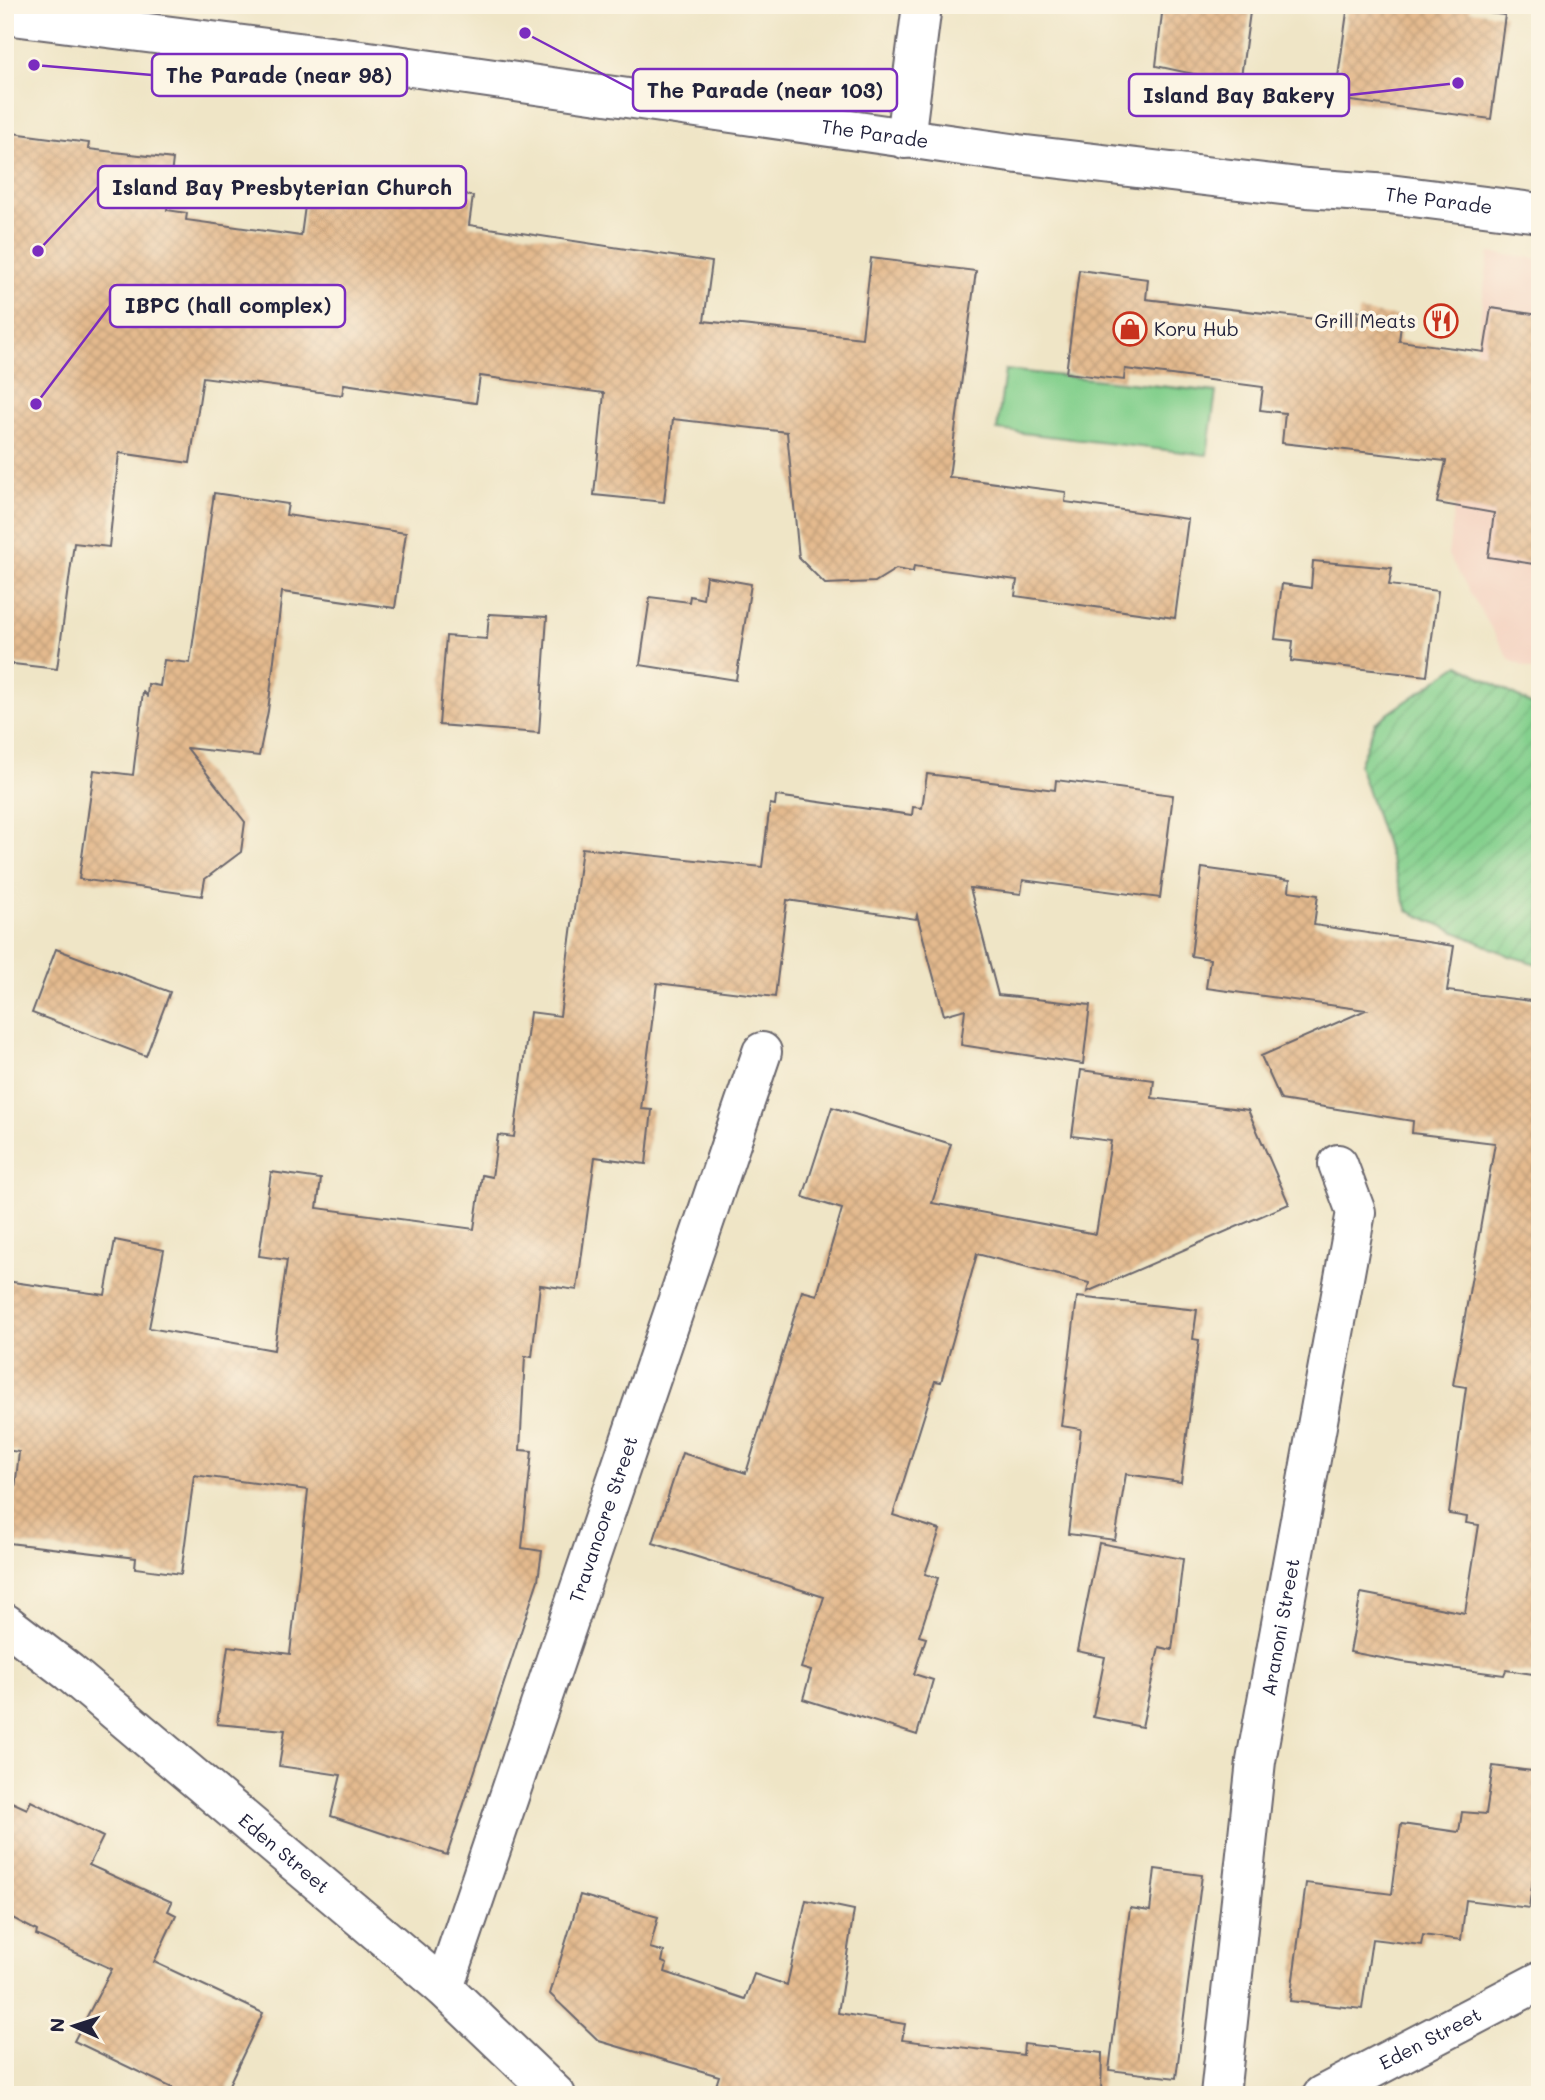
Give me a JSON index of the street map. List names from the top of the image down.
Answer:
{
  "streets": {
    "street": [
      "The Parade",
      "Travancore Street",
      "Aranoni Street",
      "Eden Street"
    ]
  },
  "crossings": [
    ["Travancore Street", "Eden Street"]
  ],
  "places": {
    "other": [
      "The Parade (near 103)",
      "The Parade (near 98)",
      "Island Bay Bakery",
      "Island Bay Presbyterian Church",
      "IBPC (hall complex)"
    ],
    "restaurant": ["Grill Meats"],
    "shop": ["Koru Hub"]
  },
  "north": "left"
}
